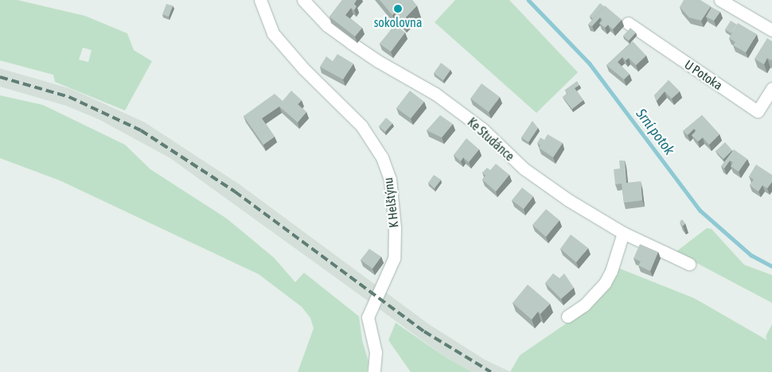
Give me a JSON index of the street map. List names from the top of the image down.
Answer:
{
  "streets": {
    "street": ["U Potoka", "Ke Studánce", "K Helštýnu"]
  },
  "water": ["Srní potok"],
  "places": ["sokolovna"]
}
